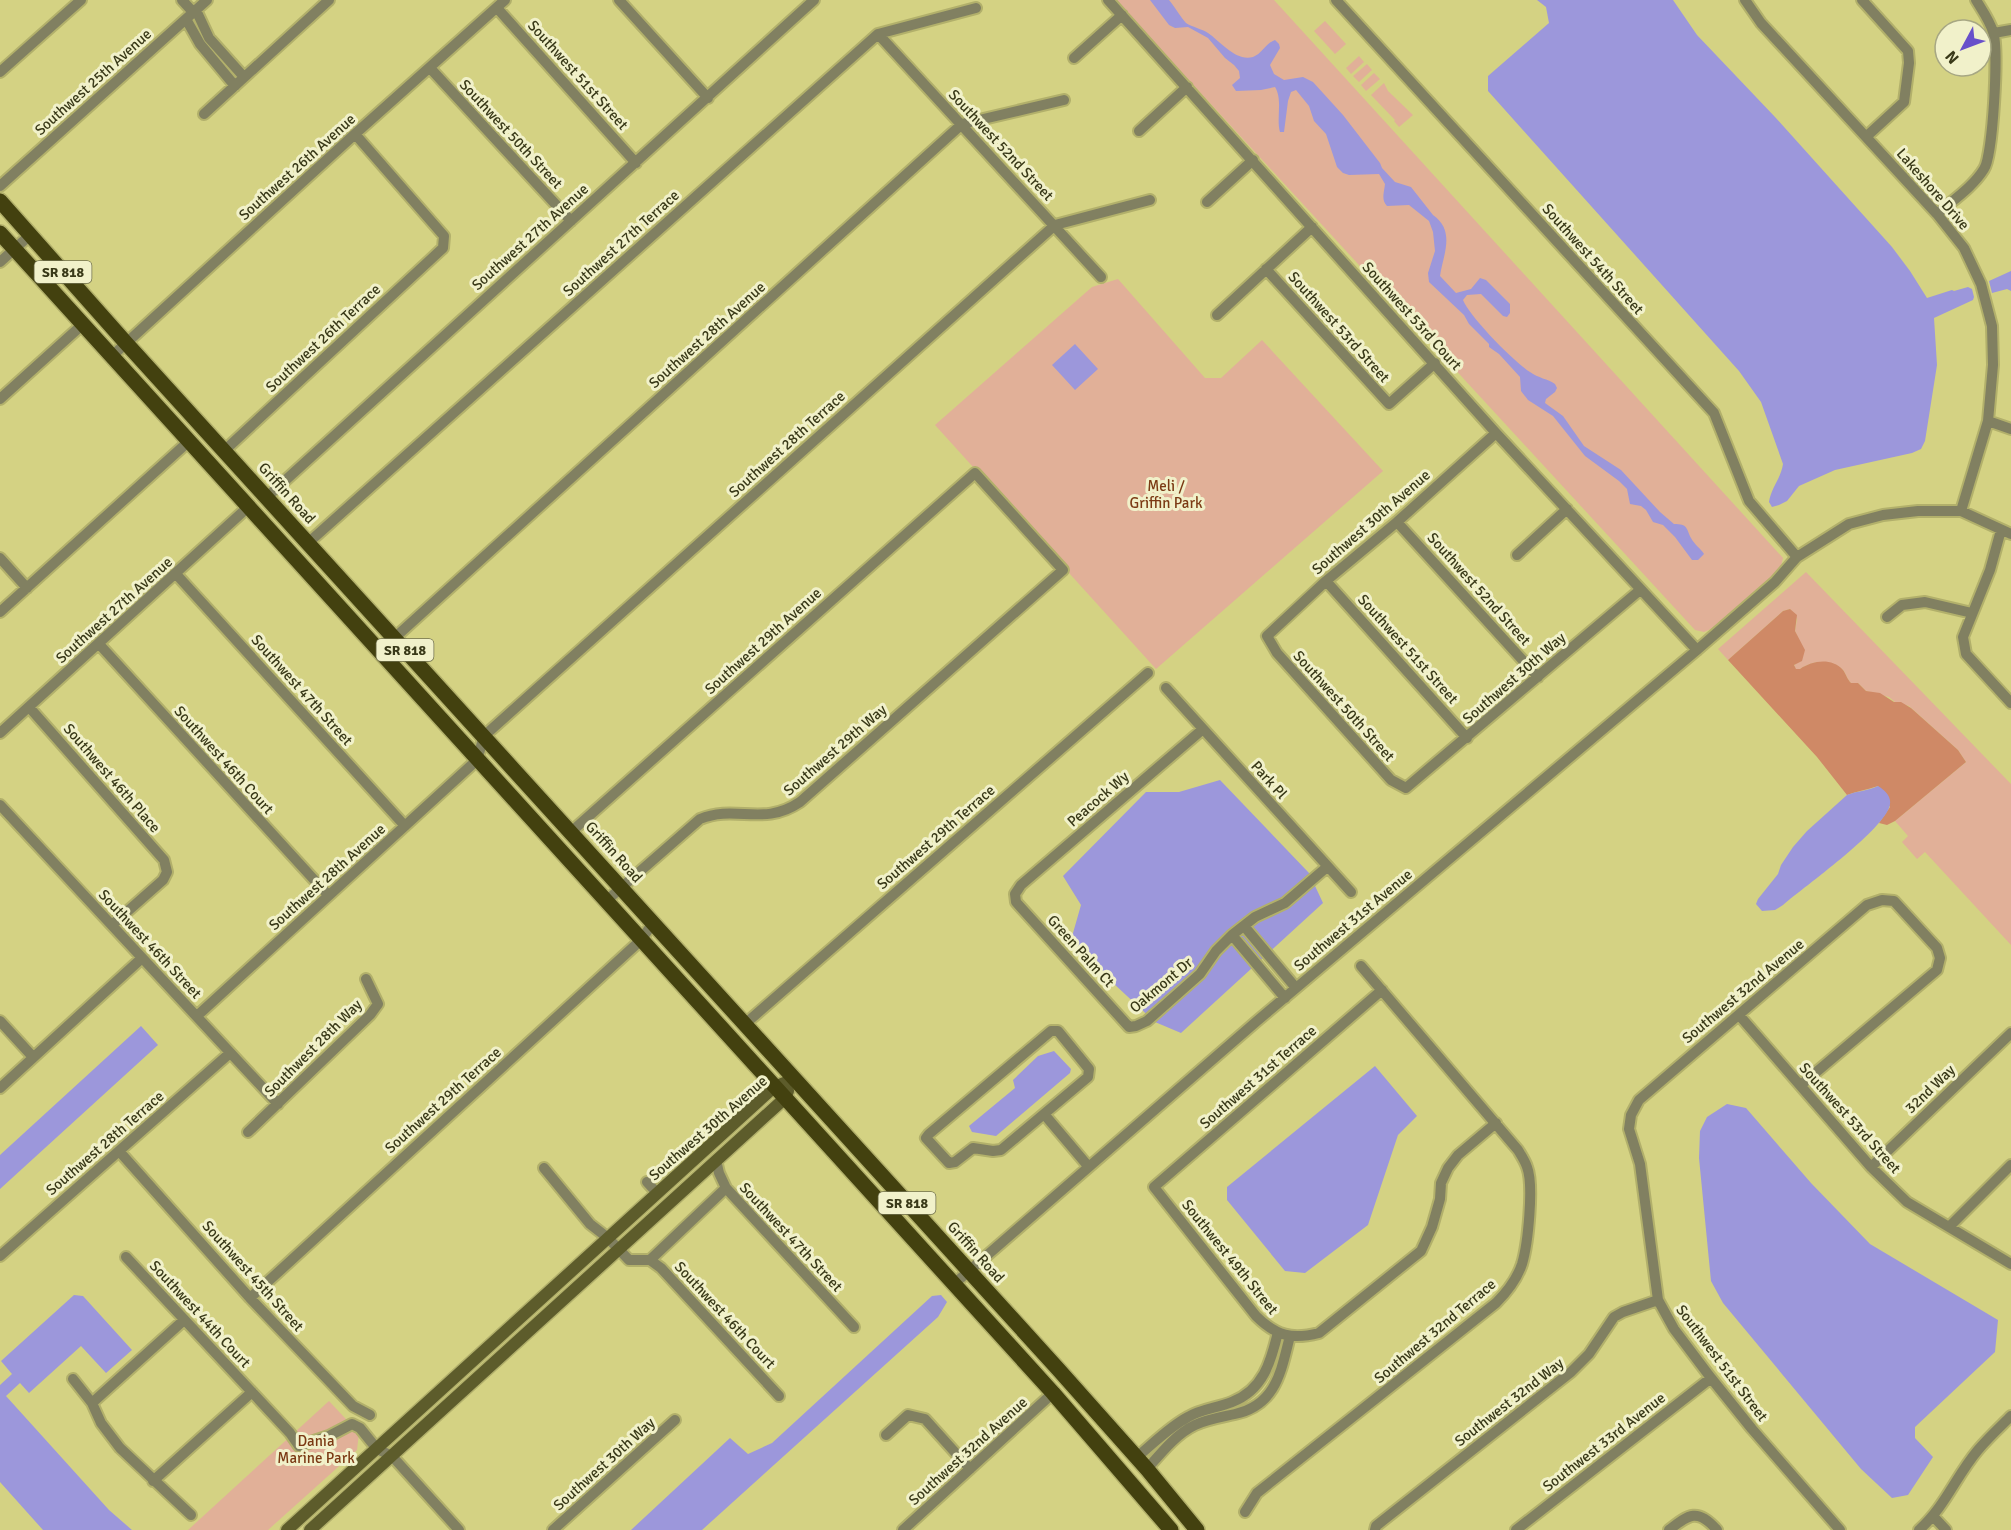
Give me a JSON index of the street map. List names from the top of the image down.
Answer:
{
  "streets": {
    "main road": ["SR 818", "Griffin Road", "Southwest 30th Avenue"],
    "street": [
      "Southwest 51st Street",
      "Southwest 25th Avenue",
      "Southwest 50th Street",
      "Southwest 52nd Street",
      "Southwest 26th Avenue",
      "Lakeshore Drive",
      "Southwest 27th Avenue",
      "Southwest 27th Terrace",
      "Southwest 54th Street",
      "Southwest 53rd Court",
      "Southwest 53rd Street",
      "Southwest 28th Avenue",
      "Southwest 26th Terrace",
      "Southwest 28th Terrace",
      "Southwest 29th Avenue",
      "Southwest 30th Way",
      "Southwest 47th Street",
      "Southwest 29th Way",
      "Southwest 46th Court",
      "Southwest 46th Place",
      "Park Pl",
      "Peacock Wy",
      "Southwest 29th Terrace",
      "Southwest 31st Avenue",
      "Southwest 46th Street",
      "Green Palm Ct",
      "Oakmont Dr",
      "Southwest 32nd Avenue",
      "Southwest 28th Way",
      "Southwest 31st Terrace",
      "32nd Way",
      "Southwest 49th Street",
      "Southwest 45th Street",
      "Southwest 44th Court",
      "Southwest 32nd Terrace",
      "Southwest 32nd Way",
      "Southwest 33rd Avenue"
    ]
  },
  "crossings": [
    ["Southwest 51st Street", "Southwest 26th Avenue"],
    ["Southwest 51st Street", "Southwest 27th Avenue"],
    ["Southwest 51st Street", "Southwest 30th Avenue"],
    ["Southwest 51st Street", "Southwest 30th Way"],
    ["Southwest 51st Street", "Southwest 32nd Avenue"],
    ["Southwest 51st Street", "Southwest 32nd Way"],
    ["Southwest 51st Street", "Southwest 33rd Avenue"],
    ["Southwest 50th Street", "Southwest 26th Avenue"],
    ["Southwest 50th Street", "Southwest 27th Avenue"],
    ["Southwest 50th Street", "Southwest 30th Avenue"],
    ["Southwest 50th Street", "Southwest 30th Way"],
    ["Southwest 52nd Street", "Southwest 27th Terrace"],
    ["Southwest 52nd Street", "Southwest 28th Avenue"],
    ["Southwest 52nd Street", "Southwest 28th Terrace"],
    ["Southwest 52nd Street", "Southwest 30th Avenue"],
    ["Southwest 52nd Street", "Southwest 30th Way"],
    ["Southwest 26th Avenue", "SR 818"],
    ["Southwest 26th Avenue", "Southwest 26th Terrace"],
    ["Southwest 26th Avenue", "Griffin Road"],
    ["Lakeshore Drive", "Southwest 31st Avenue"],
    ["Southwest 27th Avenue", "SR 818"],
    ["Southwest 27th Avenue", "Griffin Road"],
    ["Southwest 27th Avenue", "Southwest 47th Street"],
    ["Southwest 27th Avenue", "Southwest 46th Court"],
    ["Southwest 27th Avenue", "Southwest 46th Place"],
    ["Southwest 27th Terrace", "Griffin Road"],
    ["Southwest 54th Street", "Southwest 31st Avenue"],
    ["SR 818", "Southwest 28th Avenue"],
    ["SR 818", "Southwest 30th Avenue"],
    ["SR 818", "Southwest 29th Way"],
    ["SR 818", "Southwest 29th Terrace"],
    ["SR 818", "Southwest 31st Avenue"],
    ["SR 818", "Southwest 32nd Avenue"],
    ["Southwest 53rd Court", "Southwest 53rd Street"],
    ["Southwest 53rd Court", "Southwest 30th Avenue"],
    ["Southwest 53rd Court", "Southwest 30th Way"],
    ["Southwest 53rd Court", "Southwest 31st Avenue"],
    ["Southwest 53rd Street", "Southwest 32nd Avenue"],
    ["Southwest 53rd Street", "32nd Way"],
    ["Southwest 28th Avenue", "Griffin Road"],
    ["Southwest 28th Avenue", "Southwest 47th Street"],
    ["Southwest 28th Avenue", "Southwest 46th Court"],
    ["Southwest 28th Avenue", "Southwest 46th Street"],
    ["Southwest 26th Terrace", "Griffin Road"],
    ["Southwest 28th Terrace", "Griffin Road"],
    ["Southwest 28th Terrace", "Southwest 46th Street"],
    ["Southwest 28th Terrace", "Southwest 45th Street"],
    ["Griffin Road", "Southwest 30th Avenue"],
    ["Griffin Road", "Southwest 29th Avenue"],
    ["Griffin Road", "Southwest 29th Way"],
    ["Griffin Road", "Southwest 29th Terrace"],
    ["Griffin Road", "Southwest 31st Avenue"],
    ["Southwest 30th Avenue", "Southwest 47th Street"],
    ["Southwest 30th Avenue", "Southwest 44th Court"],
    ["Southwest 29th Avenue", "Southwest 29th Way"],
    ["Southwest 46th Place", "Southwest 46th Street"],
    ["Park Pl", "Peacock Wy"],
    ["Peacock Wy", "Green Palm Ct"],
    ["Southwest 29th Terrace", "Southwest 45th Street"],
    ["Southwest 46th Street", "Southwest 28th Way"],
    ["Green Palm Ct", "Oakmont Dr"],
    ["Southwest 31st Terrace", "Southwest 49th Street"]
  ],
  "parks": ["Meli / Griffin Park", "Dania Marine Park"],
  "north": "bottom left"
}
